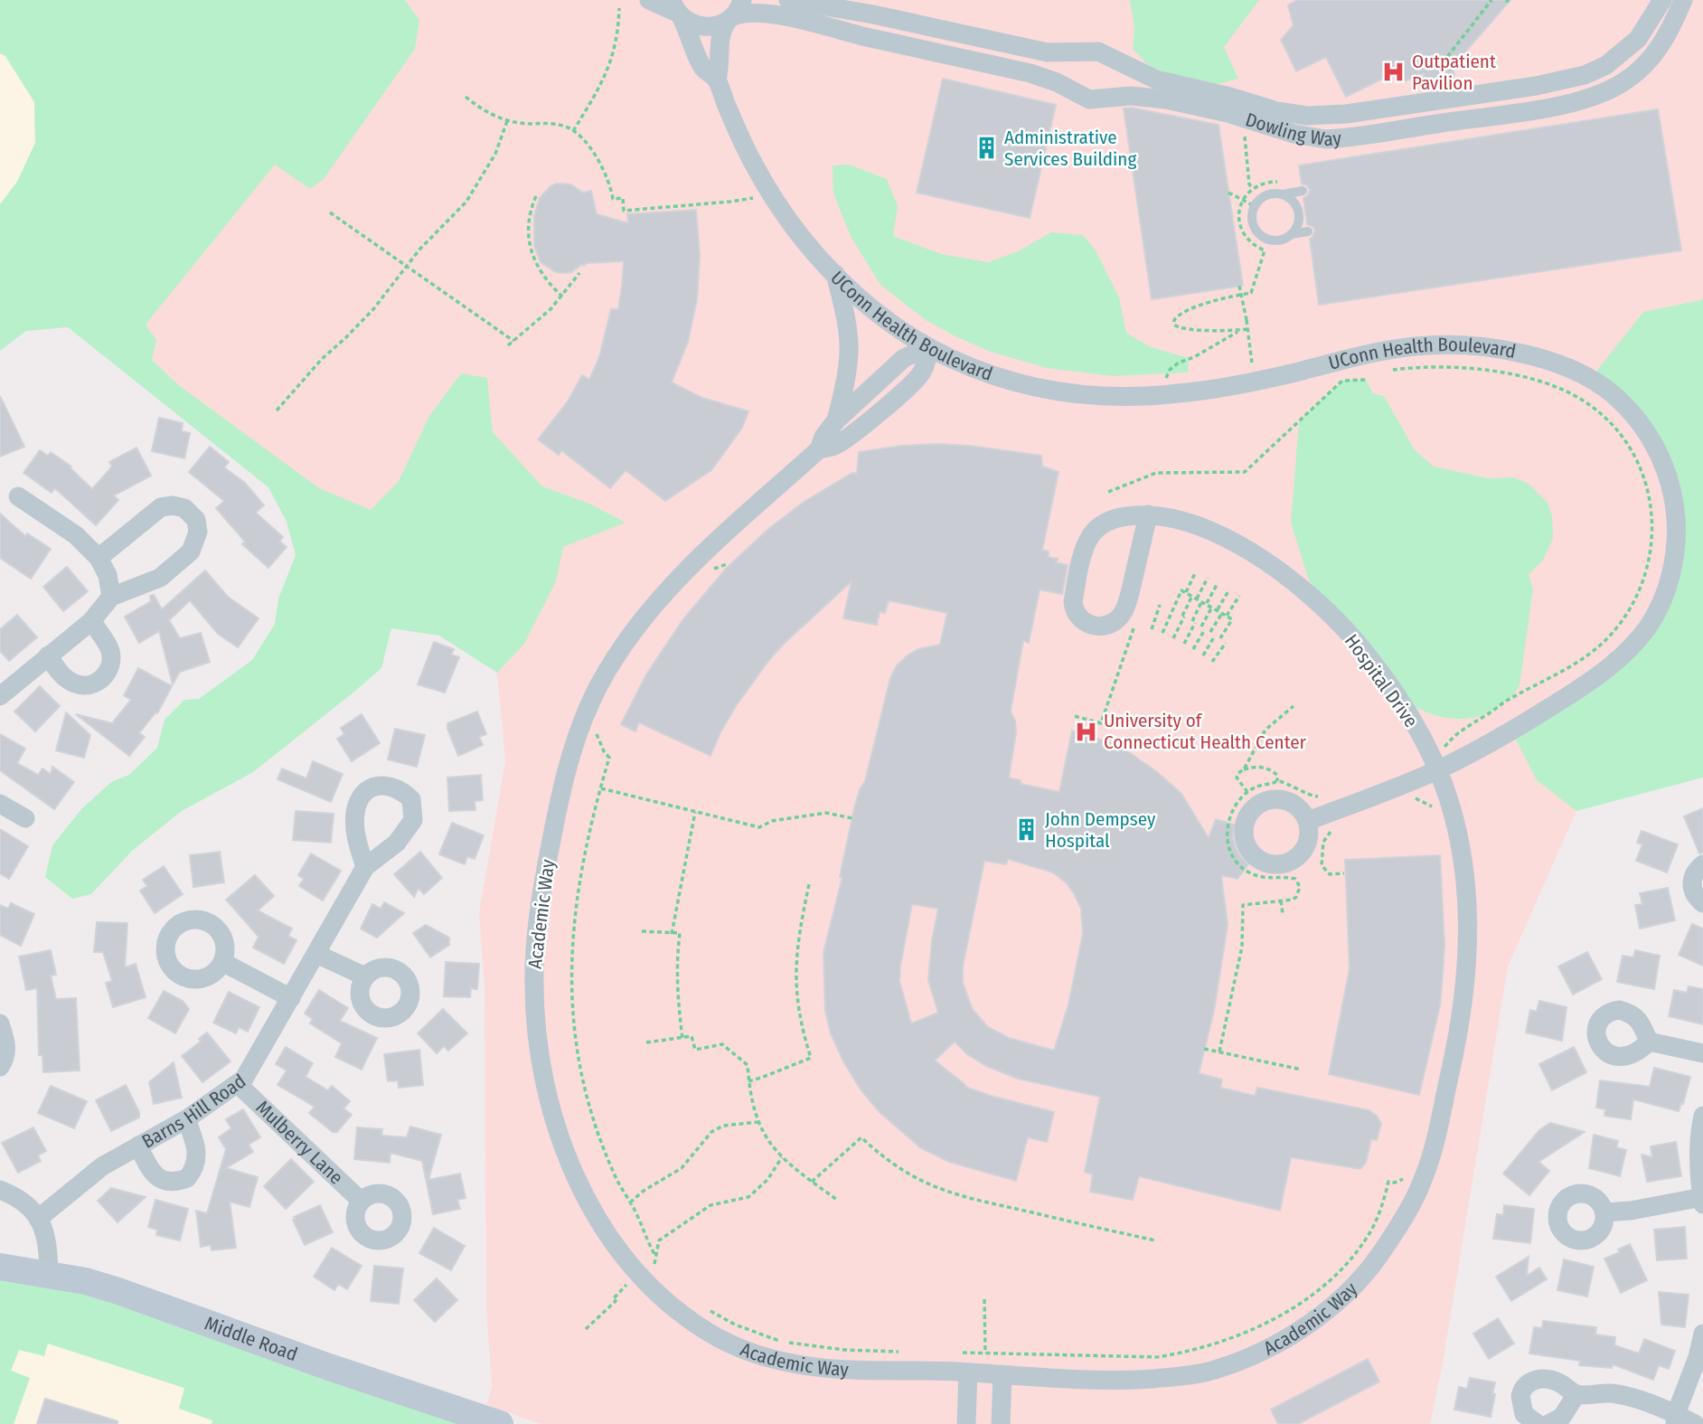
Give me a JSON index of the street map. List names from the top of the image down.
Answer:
{
  "streets": {
    "street": [
      "Dowling Way",
      "UConn Health Boulevard",
      "Hospital Drive",
      "Academic Way",
      "Barns Hill Road",
      "Mulberry Lane",
      "Middle Road"
    ]
  },
  "crossings": [
    ["Dowling Way", "UConn Health Boulevard"],
    ["UConn Health Boulevard", "Hospital Drive"],
    ["UConn Health Boulevard", "Academic Way"],
    ["Hospital Drive", "Academic Way"],
    ["Barns Hill Road", "Mulberry Lane"]
  ],
  "places": {
    "hospital": ["Outpatient Pavilion", "University of Connecticut Health Center"],
    "building": ["Administrative Services Building", "John Dempsey Hospital"]
  }
}
